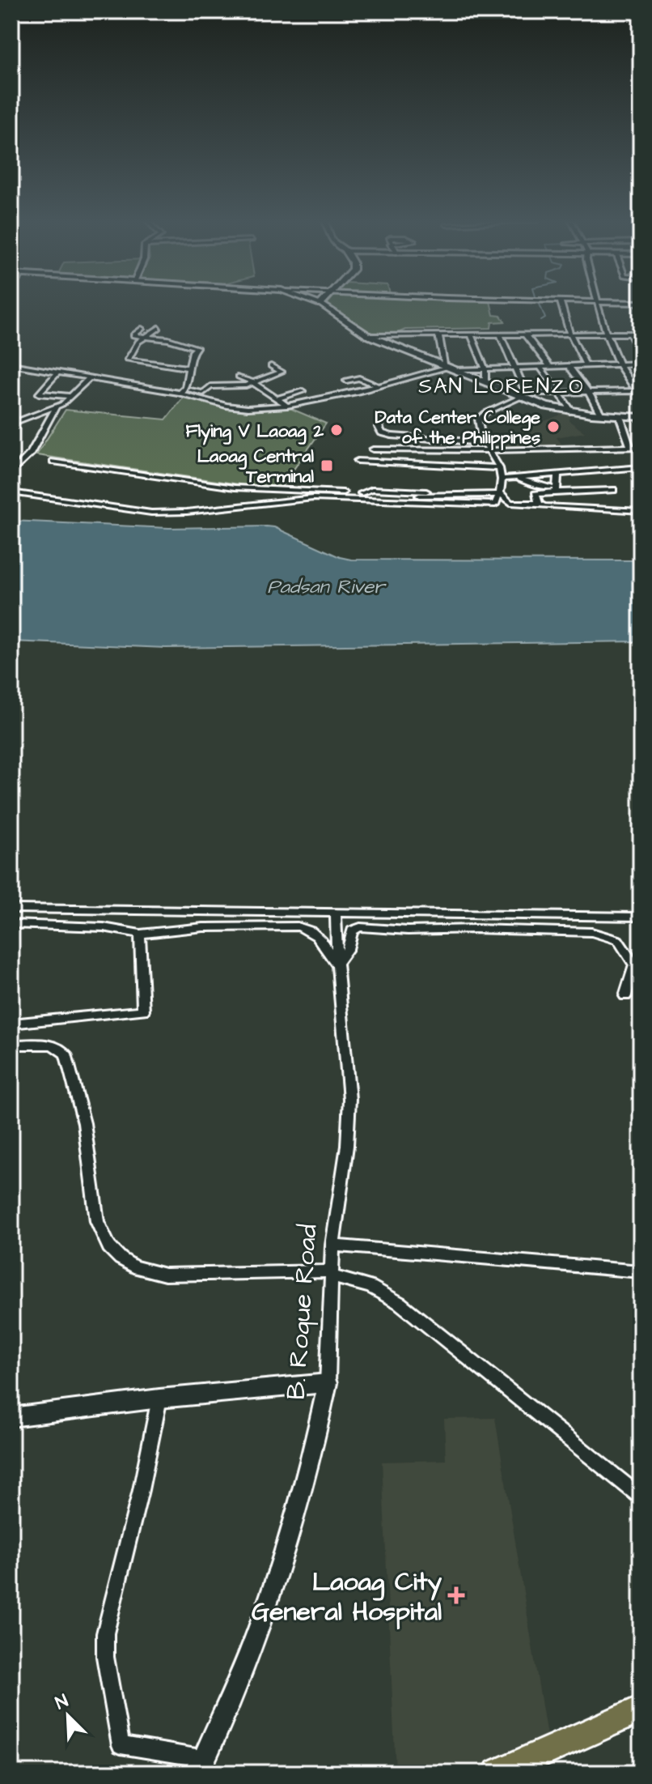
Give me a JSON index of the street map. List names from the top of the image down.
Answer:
{
  "streets": {
    "street": ["B. Roque Road"]
  },
  "districts": ["SAN LORENZO"],
  "water": ["Padsan River"],
  "places": {
    "other": ["Data Center College of the Philippines", "Flying V Laoag 2"],
    "transit": ["Laoag Central Terminal"],
    "health": ["Laoag City General Hospital"]
  },
  "north": "top left"
}
